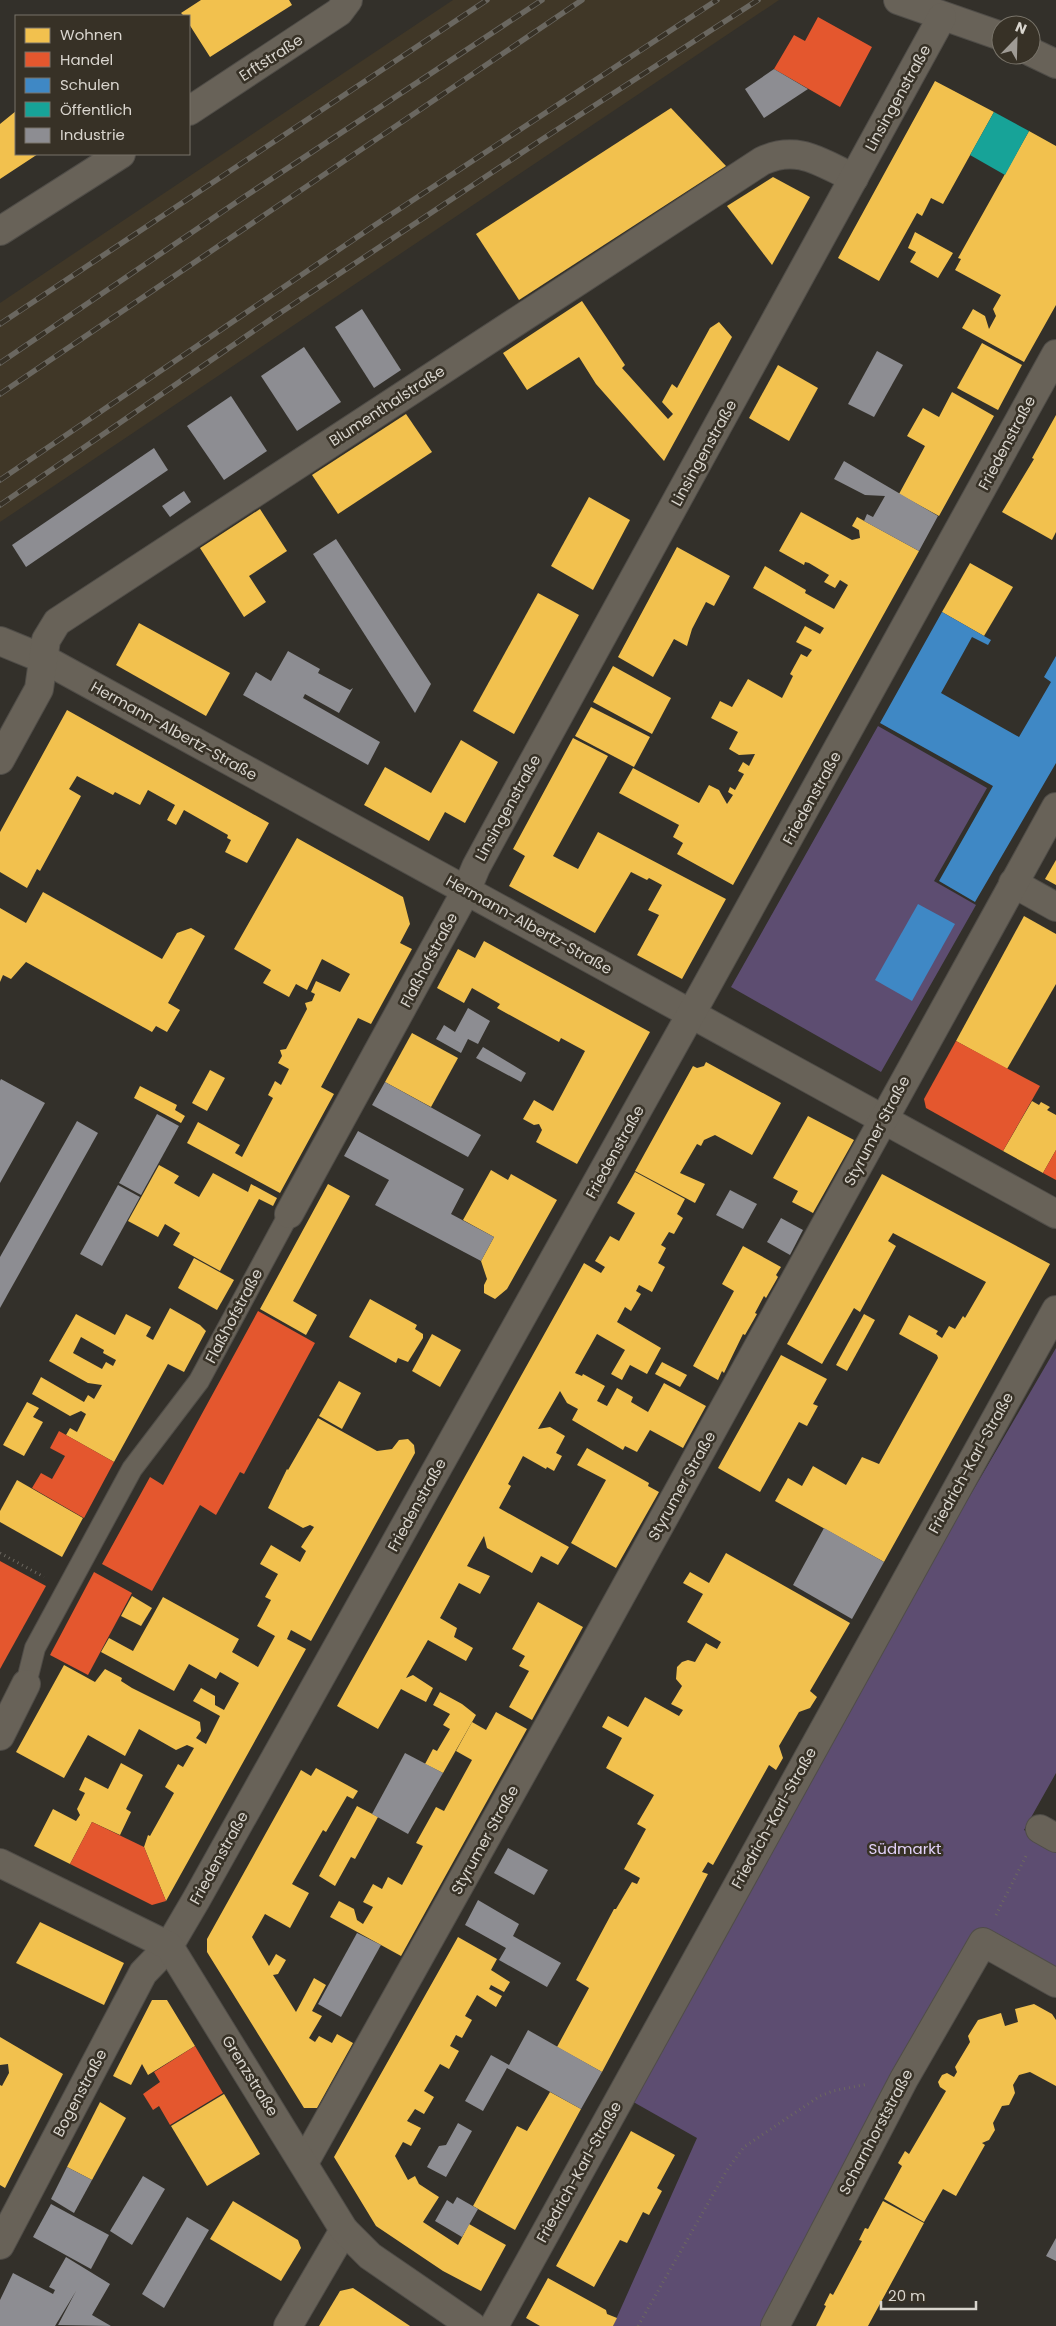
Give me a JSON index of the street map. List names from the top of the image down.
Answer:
{
  "streets": {
    "street": [
      "Erftstraße",
      "Linsingenstraße",
      "Blumenthalstraße",
      "Friedenstraße",
      "Hermann-Albertz-Straße",
      "Flaßhofstraße",
      "Styrumer Straße",
      "Friedrich-Karl-Straße",
      "Grenzstraße",
      "Bogenstraße",
      "Scharnhorststraße"
    ]
  },
  "crossings": [
    ["Linsingenstraße", "Blumenthalstraße"],
    ["Linsingenstraße", "Hermann-Albertz-Straße"],
    ["Linsingenstraße", "Flaßhofstraße"],
    ["Blumenthalstraße", "Hermann-Albertz-Straße"],
    ["Friedenstraße", "Hermann-Albertz-Straße"],
    ["Friedenstraße", "Grenzstraße"],
    ["Friedenstraße", "Bogenstraße"],
    ["Hermann-Albertz-Straße", "Flaßhofstraße"],
    ["Hermann-Albertz-Straße", "Styrumer Straße"],
    ["Styrumer Straße", "Grenzstraße"],
    ["Grenzstraße", "Bogenstraße"]
  ],
  "parks": ["Südmarkt"],
  "legend": [
    "Wohnen",
    "Handel",
    "Schulen",
    "Öffentlich",
    "Industrie"
  ],
  "scale_bar": "20 m",
  "north": "top right"
}
